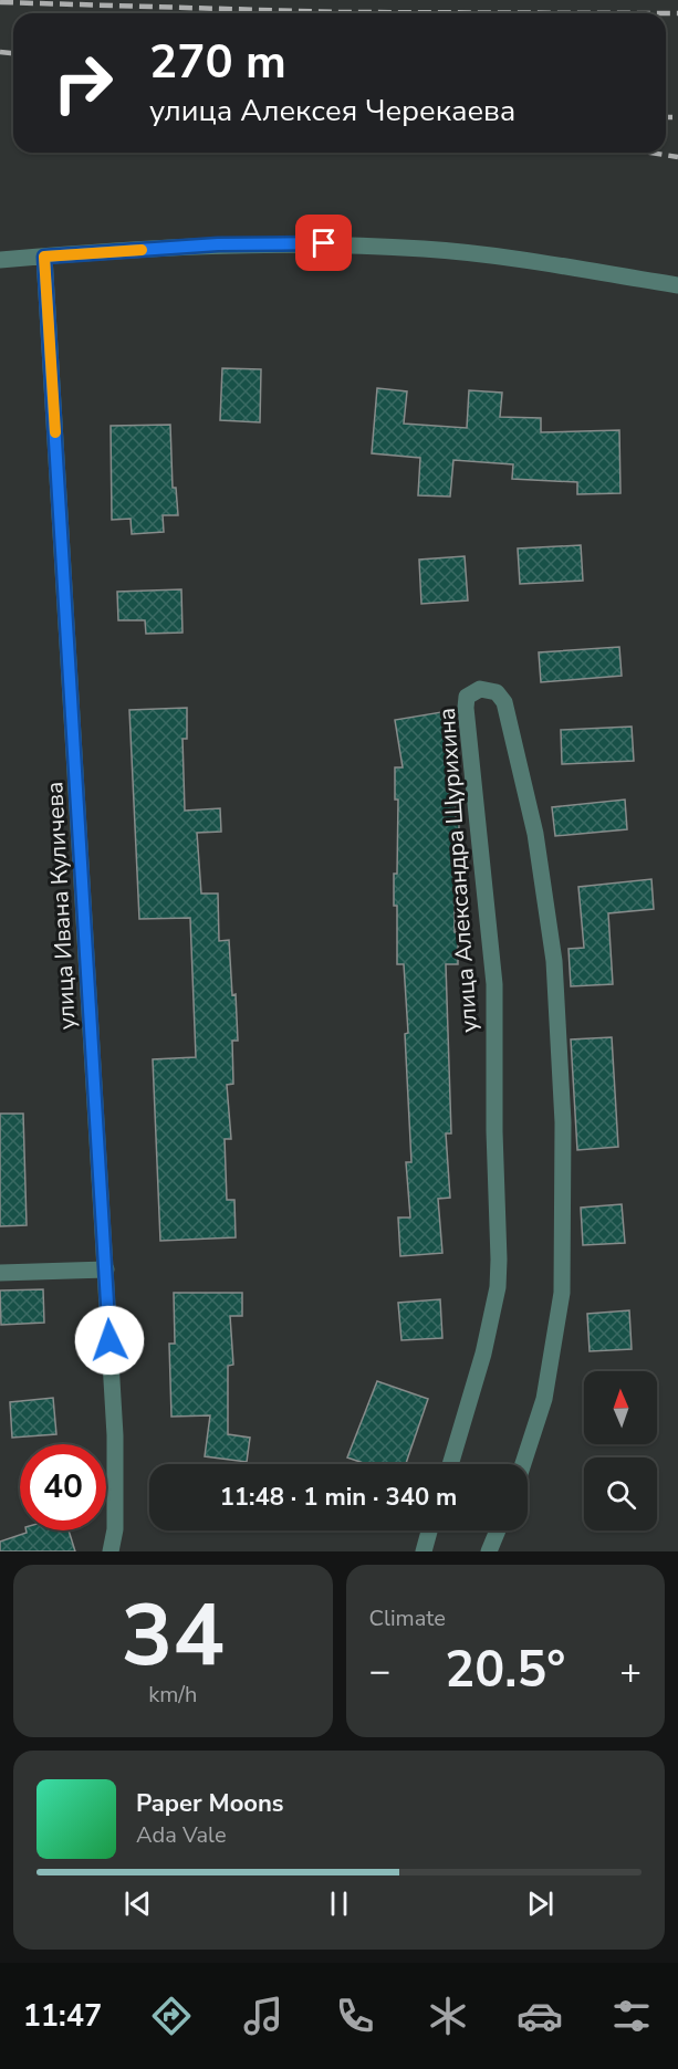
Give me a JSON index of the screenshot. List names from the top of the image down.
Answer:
{
  "streets": {
    "street": ["улица Александра Щурихина", "улица Ивана Куличева"]
  },
  "north": "top",
  "page": {
    "turn": ["270 m", "улица Алексея Черекаева"],
    "limit": "40",
    "trip": "11:48 · 1 min · 340 m",
    "tile": [
      ["34", "km/h"],
      "Climate"
    ],
    "heat": ["−", "20.5°", "+"],
    "song": ["Paper Moons", "Ada Vale"],
    "tabs": "11:47"
  }
}
